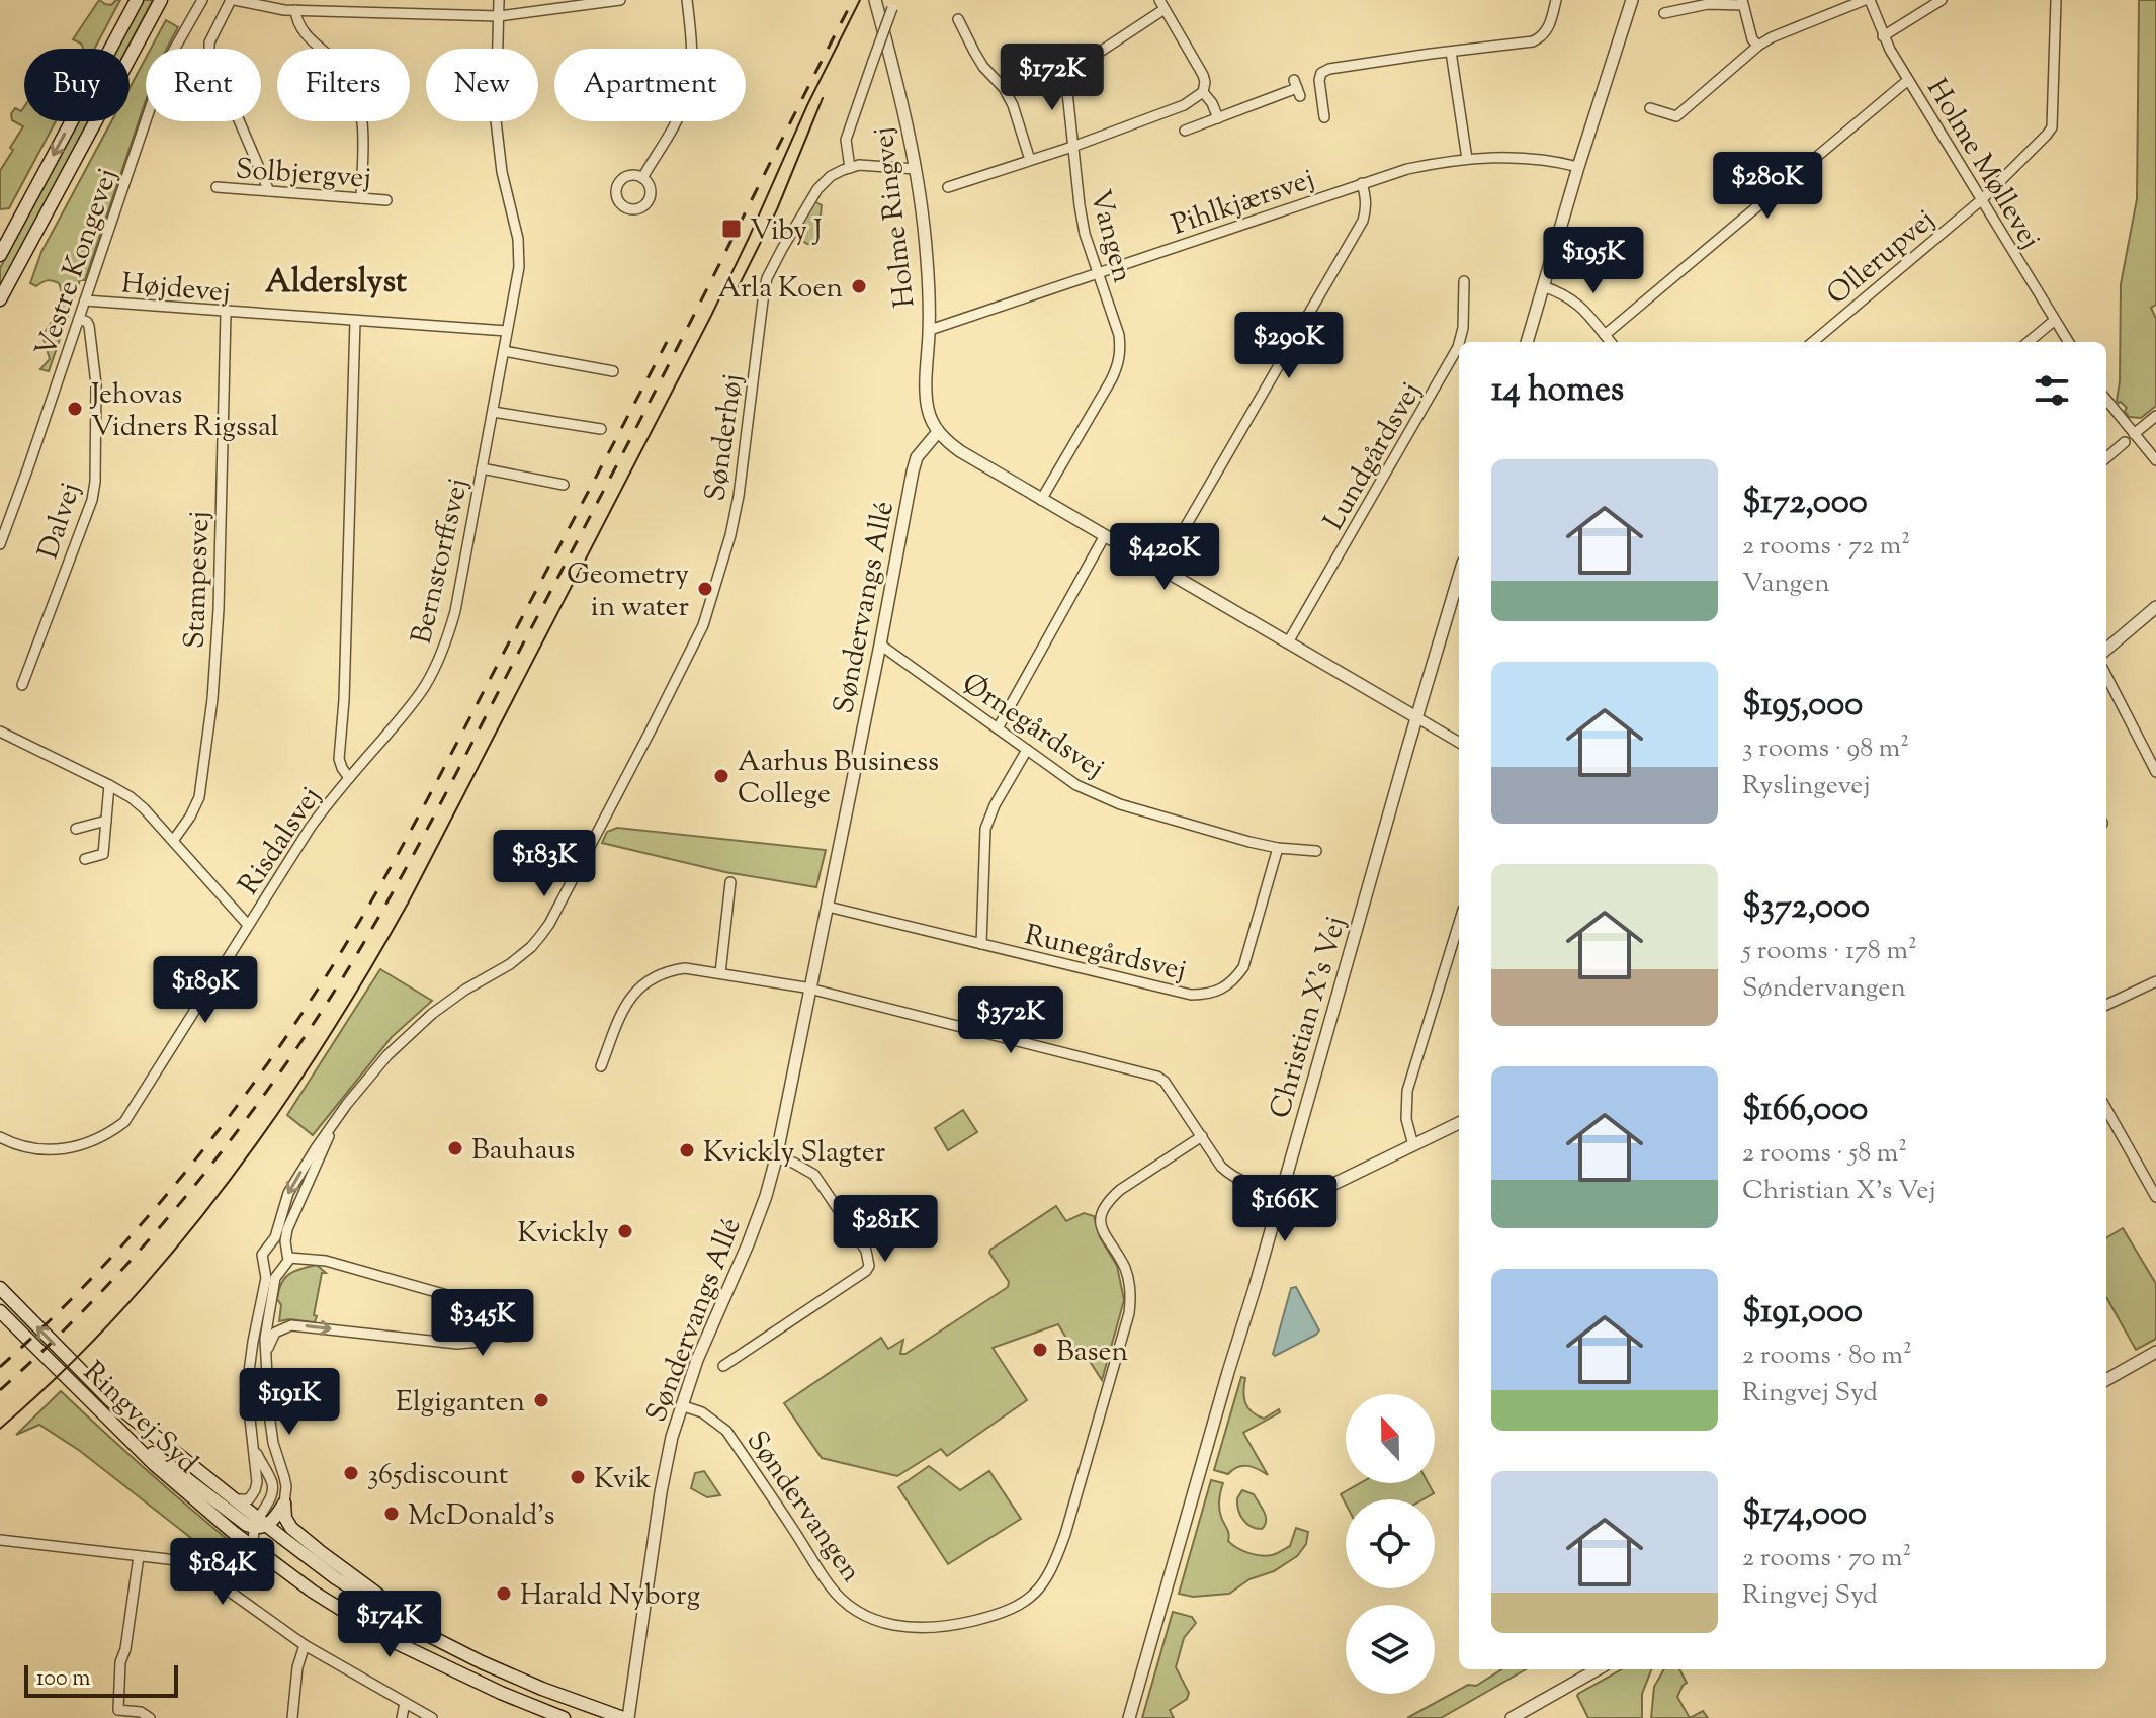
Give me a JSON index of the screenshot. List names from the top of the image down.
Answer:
{
  "streets": {
    "main road": ["Ringvej Syd"],
    "street": [
      "Holme Møllevej",
      "Solbjergvej",
      "Pihlkjærsvej",
      "Holme Ringvej",
      "Vangen",
      "Ollerupvej",
      "Vestre Kongevej",
      "Højdevej",
      "Sønderhøj",
      "Lundgårdsvej",
      "Dalvej",
      "Bernstorffsvej",
      "Stampesvej",
      "Søndervangs Allé",
      "Ørnegårdsvej",
      "Risdalsvej",
      "Runegårdsvej",
      "Christian X's Vej",
      "Søndervangen"
    ]
  },
  "crossings": [
    ["Holme Møllevej", "Ollerupvej"],
    ["Pihlkjærsvej", "Holme Ringvej"],
    ["Pihlkjærsvej", "Vangen"],
    ["Holme Ringvej", "Søndervangs Allé"],
    ["Vestre Kongevej", "Højdevej"],
    ["Vestre Kongevej", "Dalvej"],
    ["Højdevej", "Bernstorffsvej"],
    ["Højdevej", "Stampesvej"],
    ["Højdevej", "Risdalsvej"],
    ["Bernstorffsvej", "Risdalsvej"],
    ["Søndervangs Allé", "Ørnegårdsvej"],
    ["Søndervangs Allé", "Runegårdsvej"],
    ["Søndervangs Allé", "Ringvej Syd"],
    ["Søndervangs Allé", "Søndervangen"],
    ["Ørnegårdsvej", "Runegårdsvej"]
  ],
  "districts": ["Alderslyst"],
  "places": {
    "transit": ["Viby J"],
    "other": [
      "Arla Koen",
      "Jehovas Vidners Rigssal",
      "Geometry in water",
      "Aarhus Business College",
      "Bauhaus",
      "Kvickly Slagter",
      "Kvickly",
      "Basen",
      "Elgiganten",
      "365discount",
      "Kvik",
      "McDonald's",
      "Harald Nyborg"
    ]
  },
  "scale_bar": "100 m",
  "north": "top",
  "page": {
    "price": [
      "$172K",
      "$280K",
      "$195K",
      "$290K",
      "$420K",
      "$183K",
      "$189K",
      "$372K",
      "$166K",
      "$281K",
      "$345K",
      "$191K",
      "$184K",
      "$174K"
    ],
    "chip": [
      "Buy",
      "Rent",
      "Filters",
      "New",
      "Apartment"
    ],
    "heading": "14 homes",
    "list": [
      {
        "name": "$172,000",
        "note": "2 rooms · 72 m² · Vangen"
      },
      {
        "name": "$195,000",
        "note": "3 rooms · 98 m² · Ryslingevej"
      },
      {
        "name": "$372,000",
        "note": "5 rooms · 178 m² · Søndervangen"
      },
      {
        "name": "$166,000",
        "note": "2 rooms · 58 m² · Christian X's Vej"
      },
      {
        "name": "$191,000",
        "note": "2 rooms · 80 m² · Ringvej Syd"
      },
      {
        "name": "$174,000",
        "note": "2 rooms · 70 m² · Ringvej Syd"
      }
    ],
    "scale": "100 m"
  }
}
